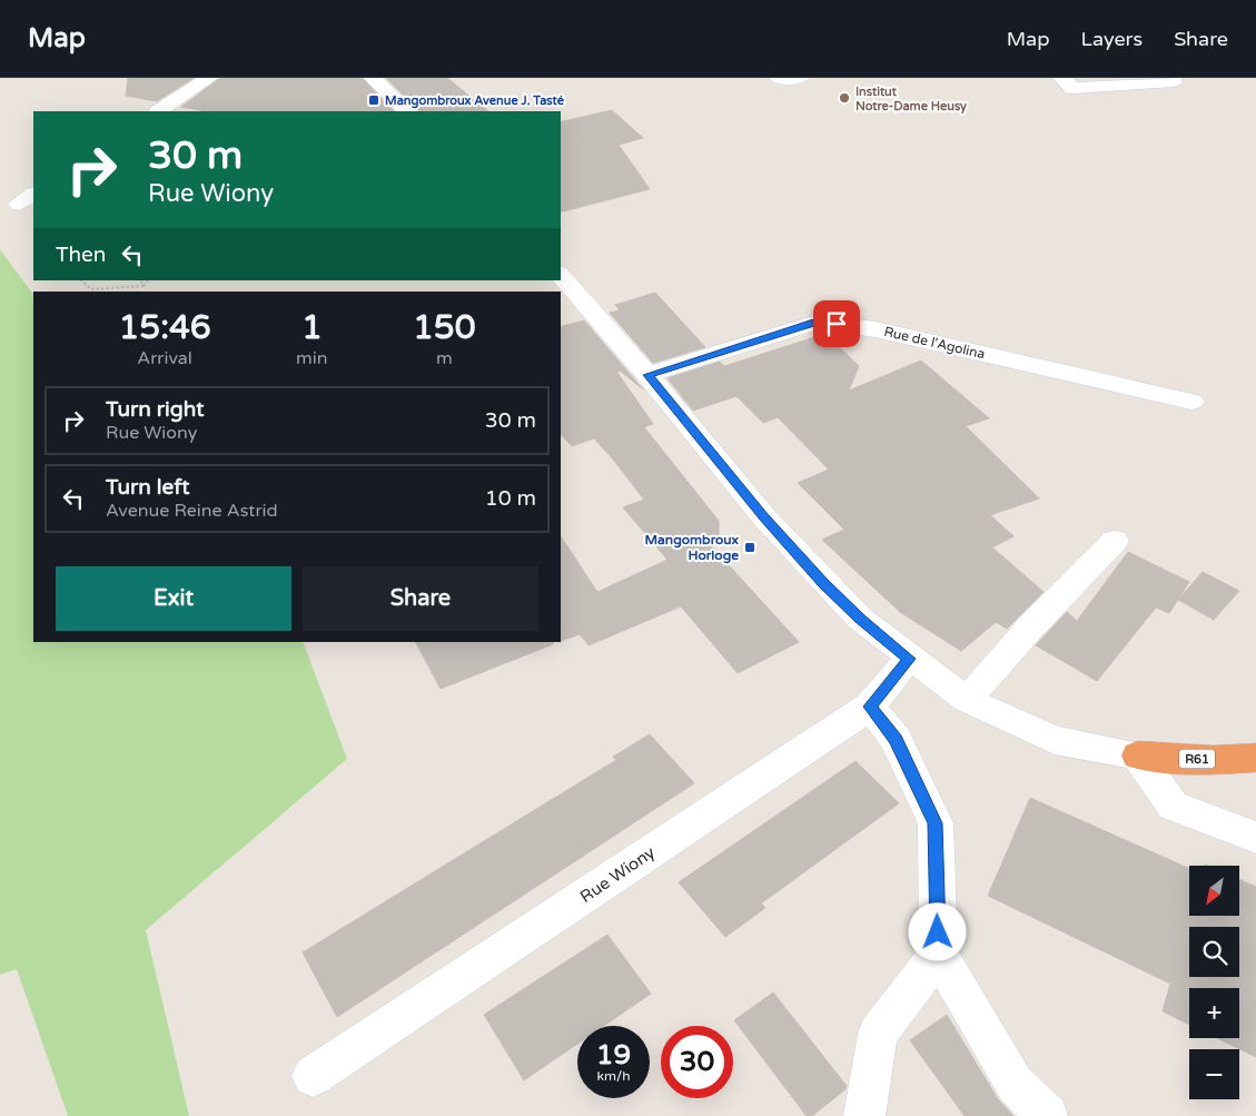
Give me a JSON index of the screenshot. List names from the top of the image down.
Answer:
{
  "streets": {
    "highway": ["R61"],
    "street": ["Rue de l'Agolina", "Rue Wiony"]
  },
  "places": {
    "other": ["Institut Notre-Dame Heusy"],
    "transit": ["Mangombroux Avenue J. Tasté", "Mangombroux Horloge"]
  },
  "north": "bottom left",
  "page": {
    "header": "Map",
    "nav": ["Map", "Layers", "Share"],
    "turn": ["30 m", "Rue Wiony"],
    "then": "Then",
    "eta": [
      "15:46",
      "Arrival",
      "1",
      "min",
      "150",
      "m"
    ],
    "list": [
      {
        "name": "Turn right",
        "note": "Rue Wiony",
        "value": "30 m"
      },
      {
        "name": "Turn left",
        "note": "Avenue Reine Astrid",
        "value": "10 m"
      }
    ],
    "buttons": ["Exit", "Share"],
    "map_buttons": ["+", "−"],
    "speed": "19 km/h",
    "limit": "30"
  }
}
